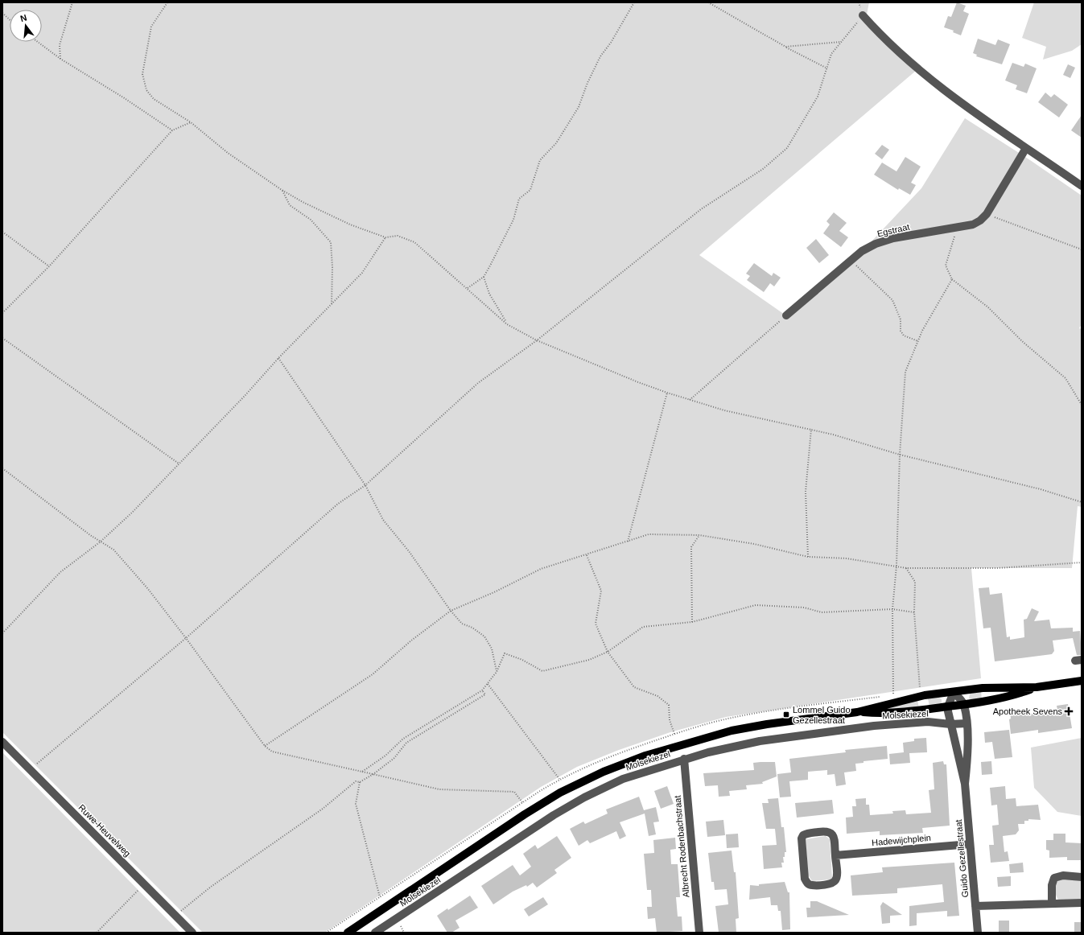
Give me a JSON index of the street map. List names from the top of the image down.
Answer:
{
  "streets": {
    "main road": ["Molsekiezel"],
    "street": [
      "Egstraat",
      "Ruwe-Heuvelweg",
      "Hadewijchplein",
      "Albrecht Rodenbachstraat",
      "Guido Gezellestraat"
    ]
  },
  "crossings": [
    ["Molsekiezel", "Albrecht Rodenbachstraat"],
    ["Molsekiezel", "Guido Gezellestraat"],
    ["Hadewijchplein", "Guido Gezellestraat"]
  ],
  "places": {
    "health": ["Apotheek Sevens"],
    "transit": ["Lommel Guido Gezellestraat"]
  },
  "north": "top"
}
